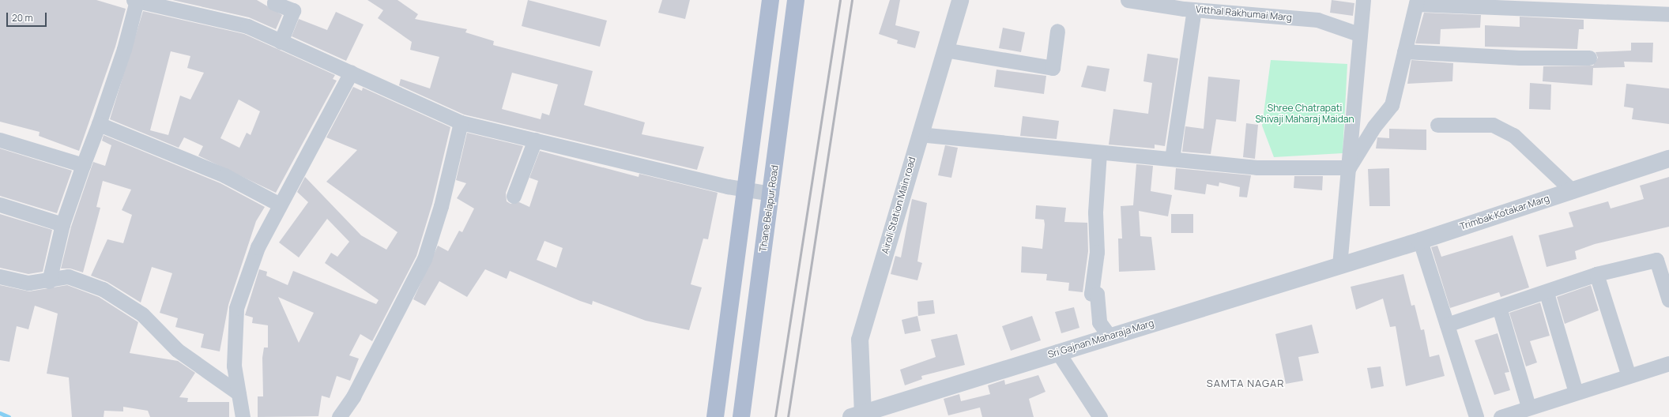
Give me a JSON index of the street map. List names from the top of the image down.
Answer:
{
  "streets": {
    "main road": ["Thane Belapur Road"],
    "street": [
      "Vitthal Rakhumai Marg",
      "Airoli Station Main road",
      "Trimbak Kotakar Marg",
      "Sri Gajnan Maharaja Marg"
    ]
  },
  "crossings": [
    ["Airoli Station Main road", "Sri Gajnan Maharaja Marg"],
    ["Trimbak Kotakar Marg", "Sri Gajnan Maharaja Marg"]
  ],
  "districts": ["SAMTA NAGAR"],
  "parks": ["Shree Chatrapati Shivaji Maharaj Maidan"],
  "scale_bar": "20 m"
}
